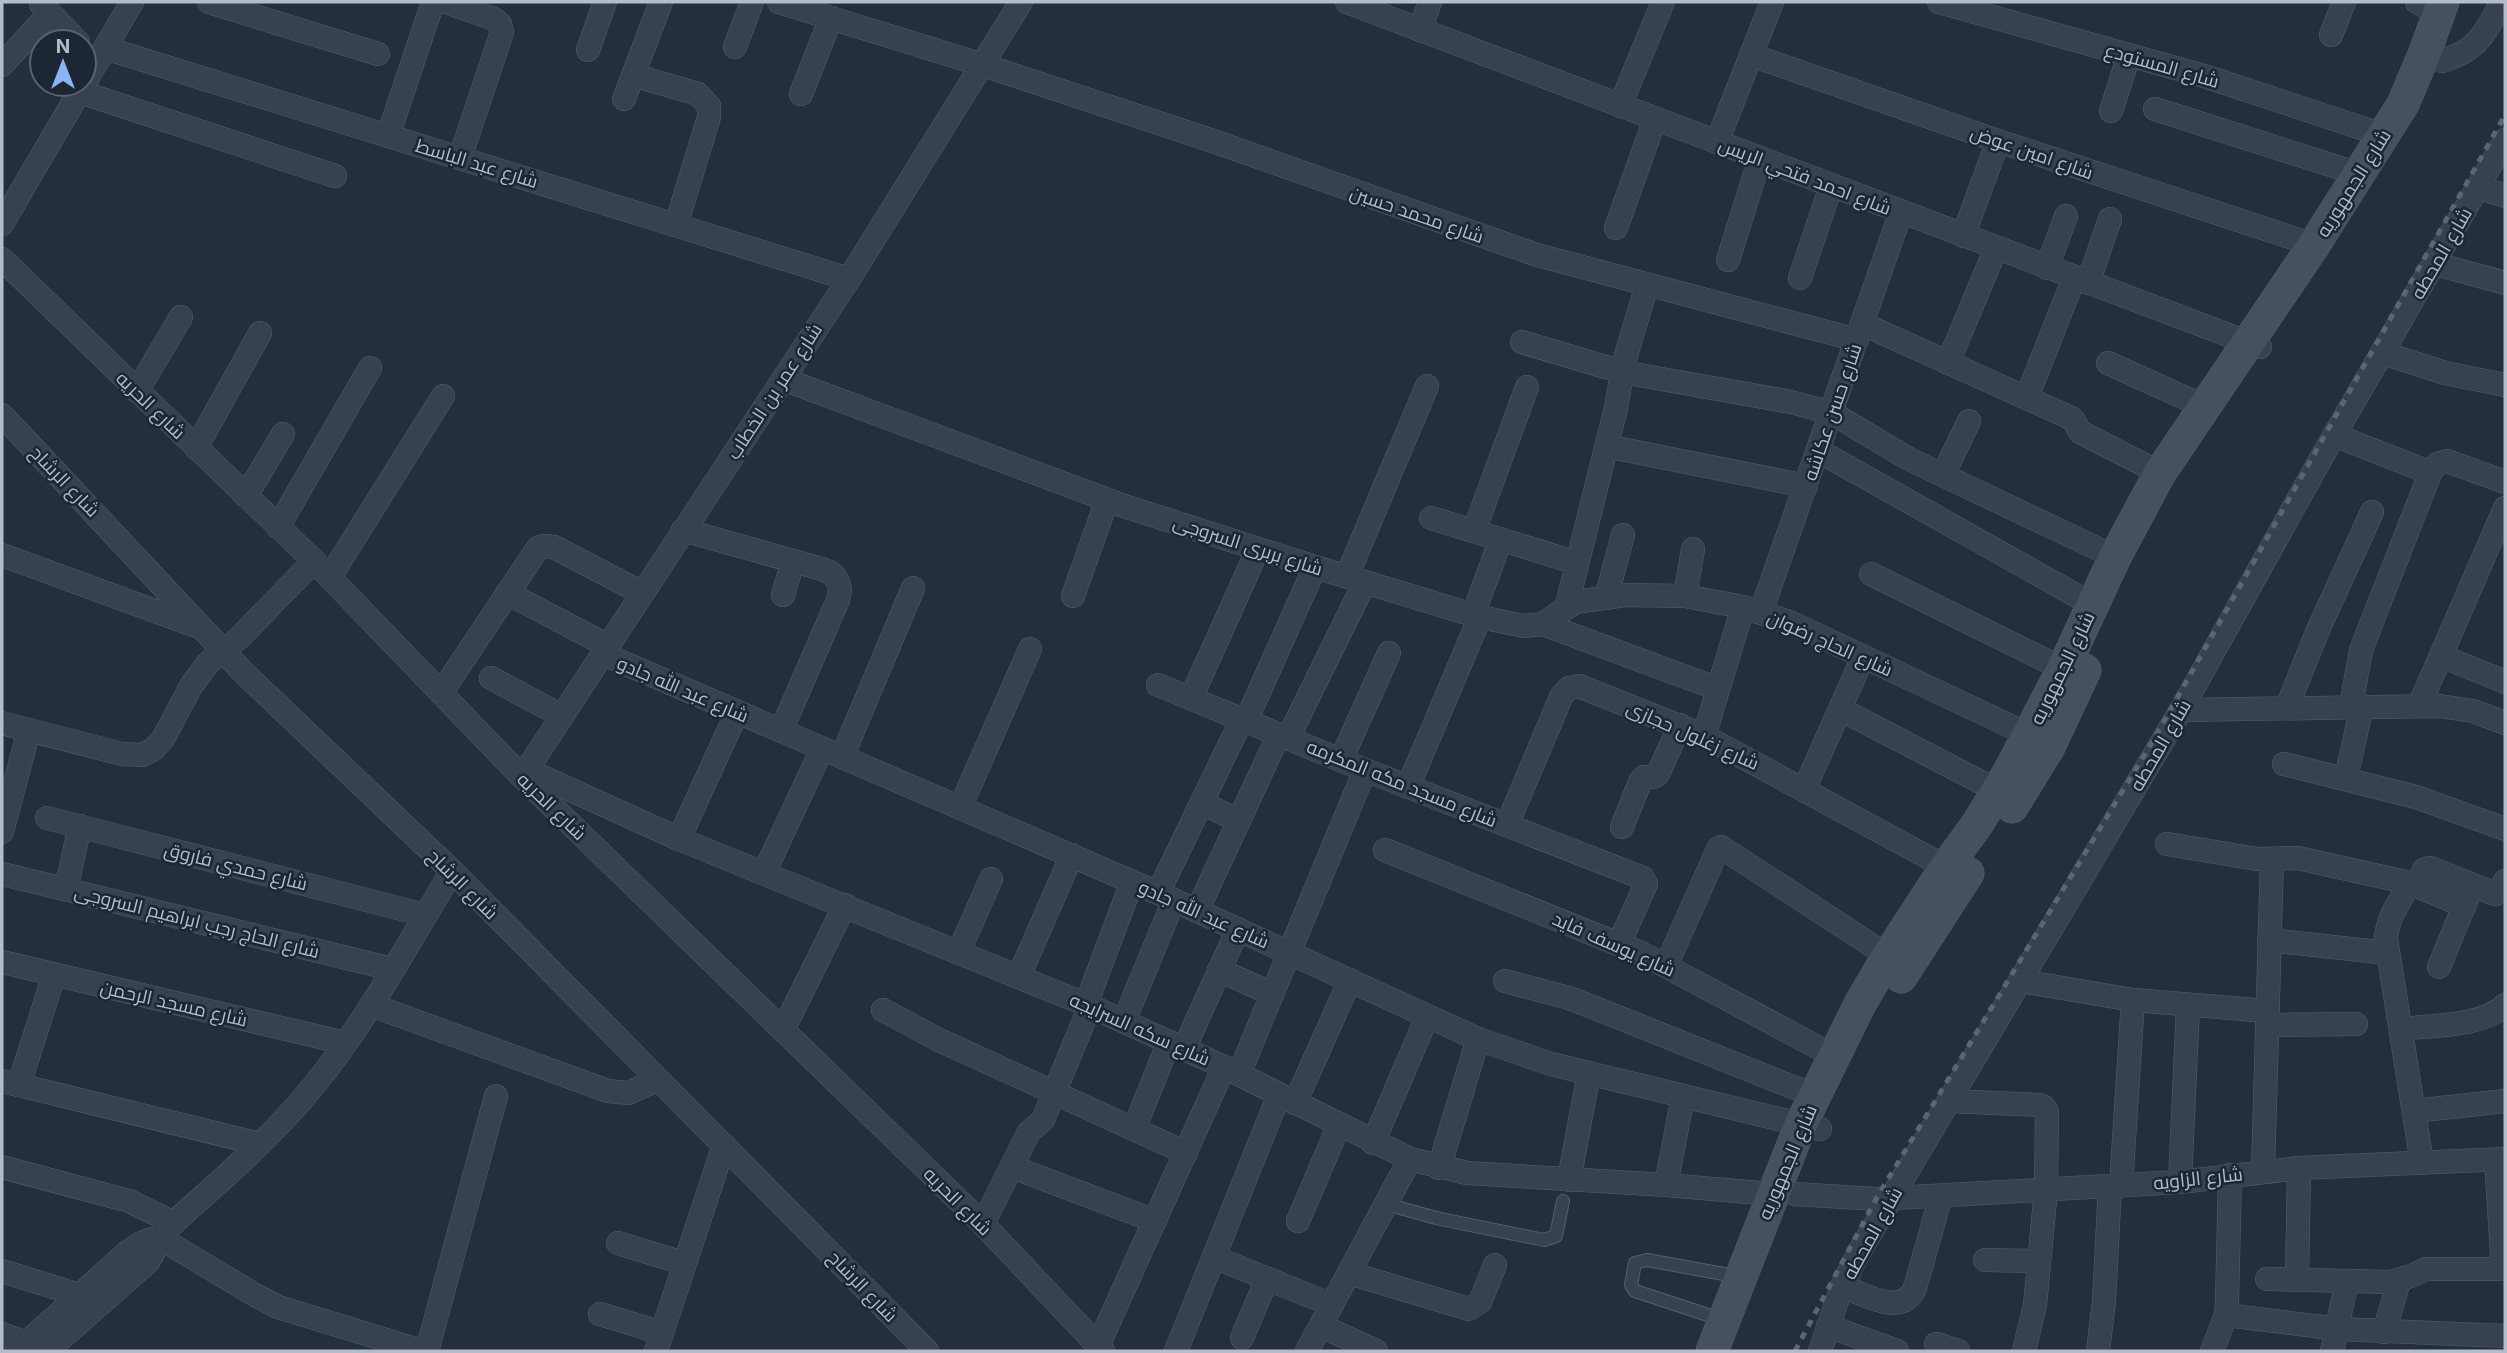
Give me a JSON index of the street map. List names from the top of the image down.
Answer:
{
  "streets": {
    "main road": ["شارع الجمهوريه"],
    "street": [
      "شارع المستودع",
      "شارع امين عوض",
      "شارع عبد الباسط",
      "شارع احمد فتحي الريس",
      "شارع محمد حسين",
      "شارع المحطه",
      "شارع عمر بن الخطاب",
      "شارع الحريه",
      "شارع حسن عكاشه",
      "شارع الرشاح",
      "شارع بربرى السروجى",
      "شارع الحاج رضوان",
      "شارع عبد الله جادو",
      "شارع زغلول حجازى",
      "شارع مسجد مكه المكرمه",
      "شارع حمدي فاروق",
      "شارع الحاج رجب ابراهيم السروجى",
      "شارع يوسف فايد",
      "شارع مسجد الرحمن",
      "شارع سكه السرايجه",
      "شارع الزاويه"
    ]
  },
  "crossings": [
    ["شارع المستودع", "شارع الجمهوريه"],
    ["شارع امين عوض", "شارع الجمهوريه"],
    ["شارع عبد الباسط", "شارع عمر بن الخطاب"],
    ["شارع احمد فتحي الريس", "شارع الجمهوريه"],
    ["شارع احمد فتحي الريس", "شارع حسن عكاشه"],
    ["شارع الجمهوريه", "شارع محمد حسين"],
    ["شارع الجمهوريه", "شارع الحاج رضوان"],
    ["شارع الجمهوريه", "شارع عبد الله جادو"],
    ["شارع الجمهوريه", "شارع زغلول حجازى"],
    ["شارع الجمهوريه", "شارع يوسف فايد"],
    ["شارع الجمهوريه", "شارع سكه السرايجه"],
    ["شارع محمد حسين", "شارع عمر بن الخطاب"],
    ["شارع محمد حسين", "شارع حسن عكاشه"],
    ["شارع المحطه", "شارع سكه السرايجه"],
    ["شارع المحطه", "شارع الزاويه"],
    ["شارع عمر بن الخطاب", "شارع الحريه"],
    ["شارع عمر بن الخطاب", "شارع بربرى السروجى"],
    ["شارع عمر بن الخطاب", "شارع عبد الله جادو"],
    ["شارع عمر بن الخطاب", "شارع سكه السرايجه"],
    ["شارع الحريه", "شارع سكه السرايجه"],
    ["شارع حسن عكاشه", "شارع بربرى السروجى"],
    ["شارع حسن عكاشه", "شارع الحاج رضوان"],
    ["شارع حسن عكاشه", "شارع زغلول حجازى"],
    ["شارع بربرى السروجى", "شارع الحاج رضوان"],
    ["شارع زغلول حجازى", "شارع مسجد مكه المكرمه"],
    ["شارع مسجد مكه المكرمه", "شارع يوسف فايد"],
    ["شارع سكه السرايجه", "شارع الزاويه"]
  ],
  "north": "top"
}
